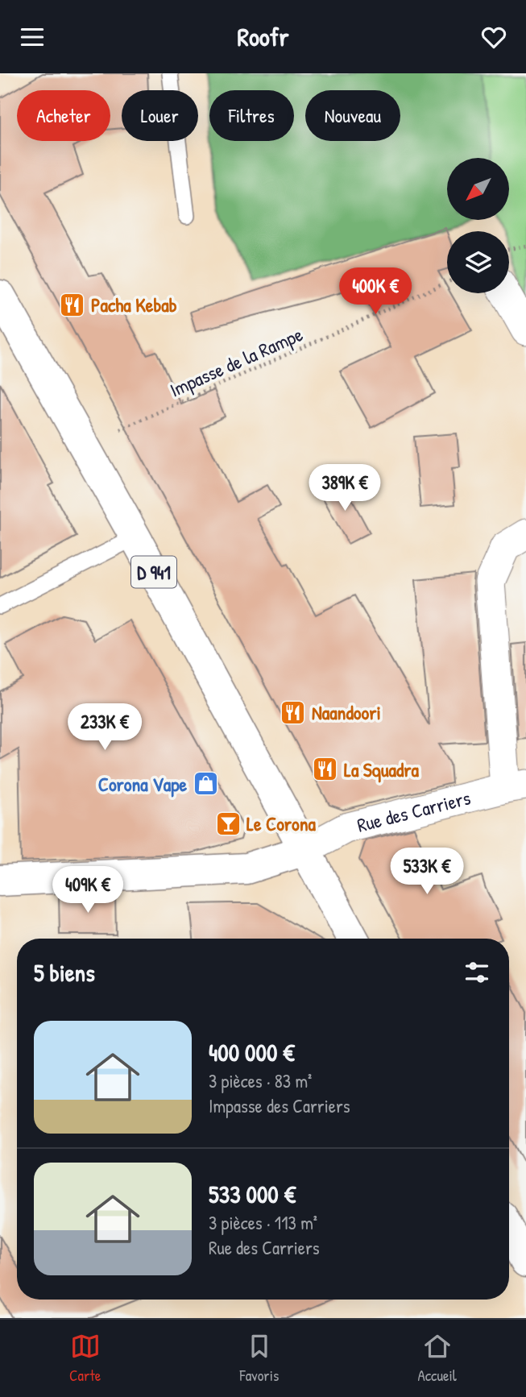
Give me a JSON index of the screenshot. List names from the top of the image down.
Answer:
{
  "streets": {
    "main road": ["D 941"],
    "street": ["Rue des Carriers"],
    "path": ["Impasse de la Rampe"]
  },
  "crossings": [
    ["D 941", "Rue des Carriers"]
  ],
  "places": {
    "restaurant": ["Pacha Kebab", "Naandoori", "La Squadra"],
    "shop": ["Corona Vape"],
    "bar": ["Le Corona"]
  },
  "north": "bottom left",
  "page": {
    "header": "Roofr",
    "chip": [
      "Acheter",
      "Louer",
      "Filtres",
      "Nouveau"
    ],
    "price": [
      "400K €",
      "389K €",
      "233K €",
      "533K €",
      "409K €"
    ],
    "heading": "5 biens",
    "list": [
      {
        "name": "400 000 €",
        "note": "3 pièces · 83 m² · Impasse des Carriers"
      },
      {
        "name": "533 000 €",
        "note": "3 pièces · 113 m² · Rue des Carriers"
      }
    ],
    "tabs": ["Carte", "Favoris", "Accueil"]
  }
}
